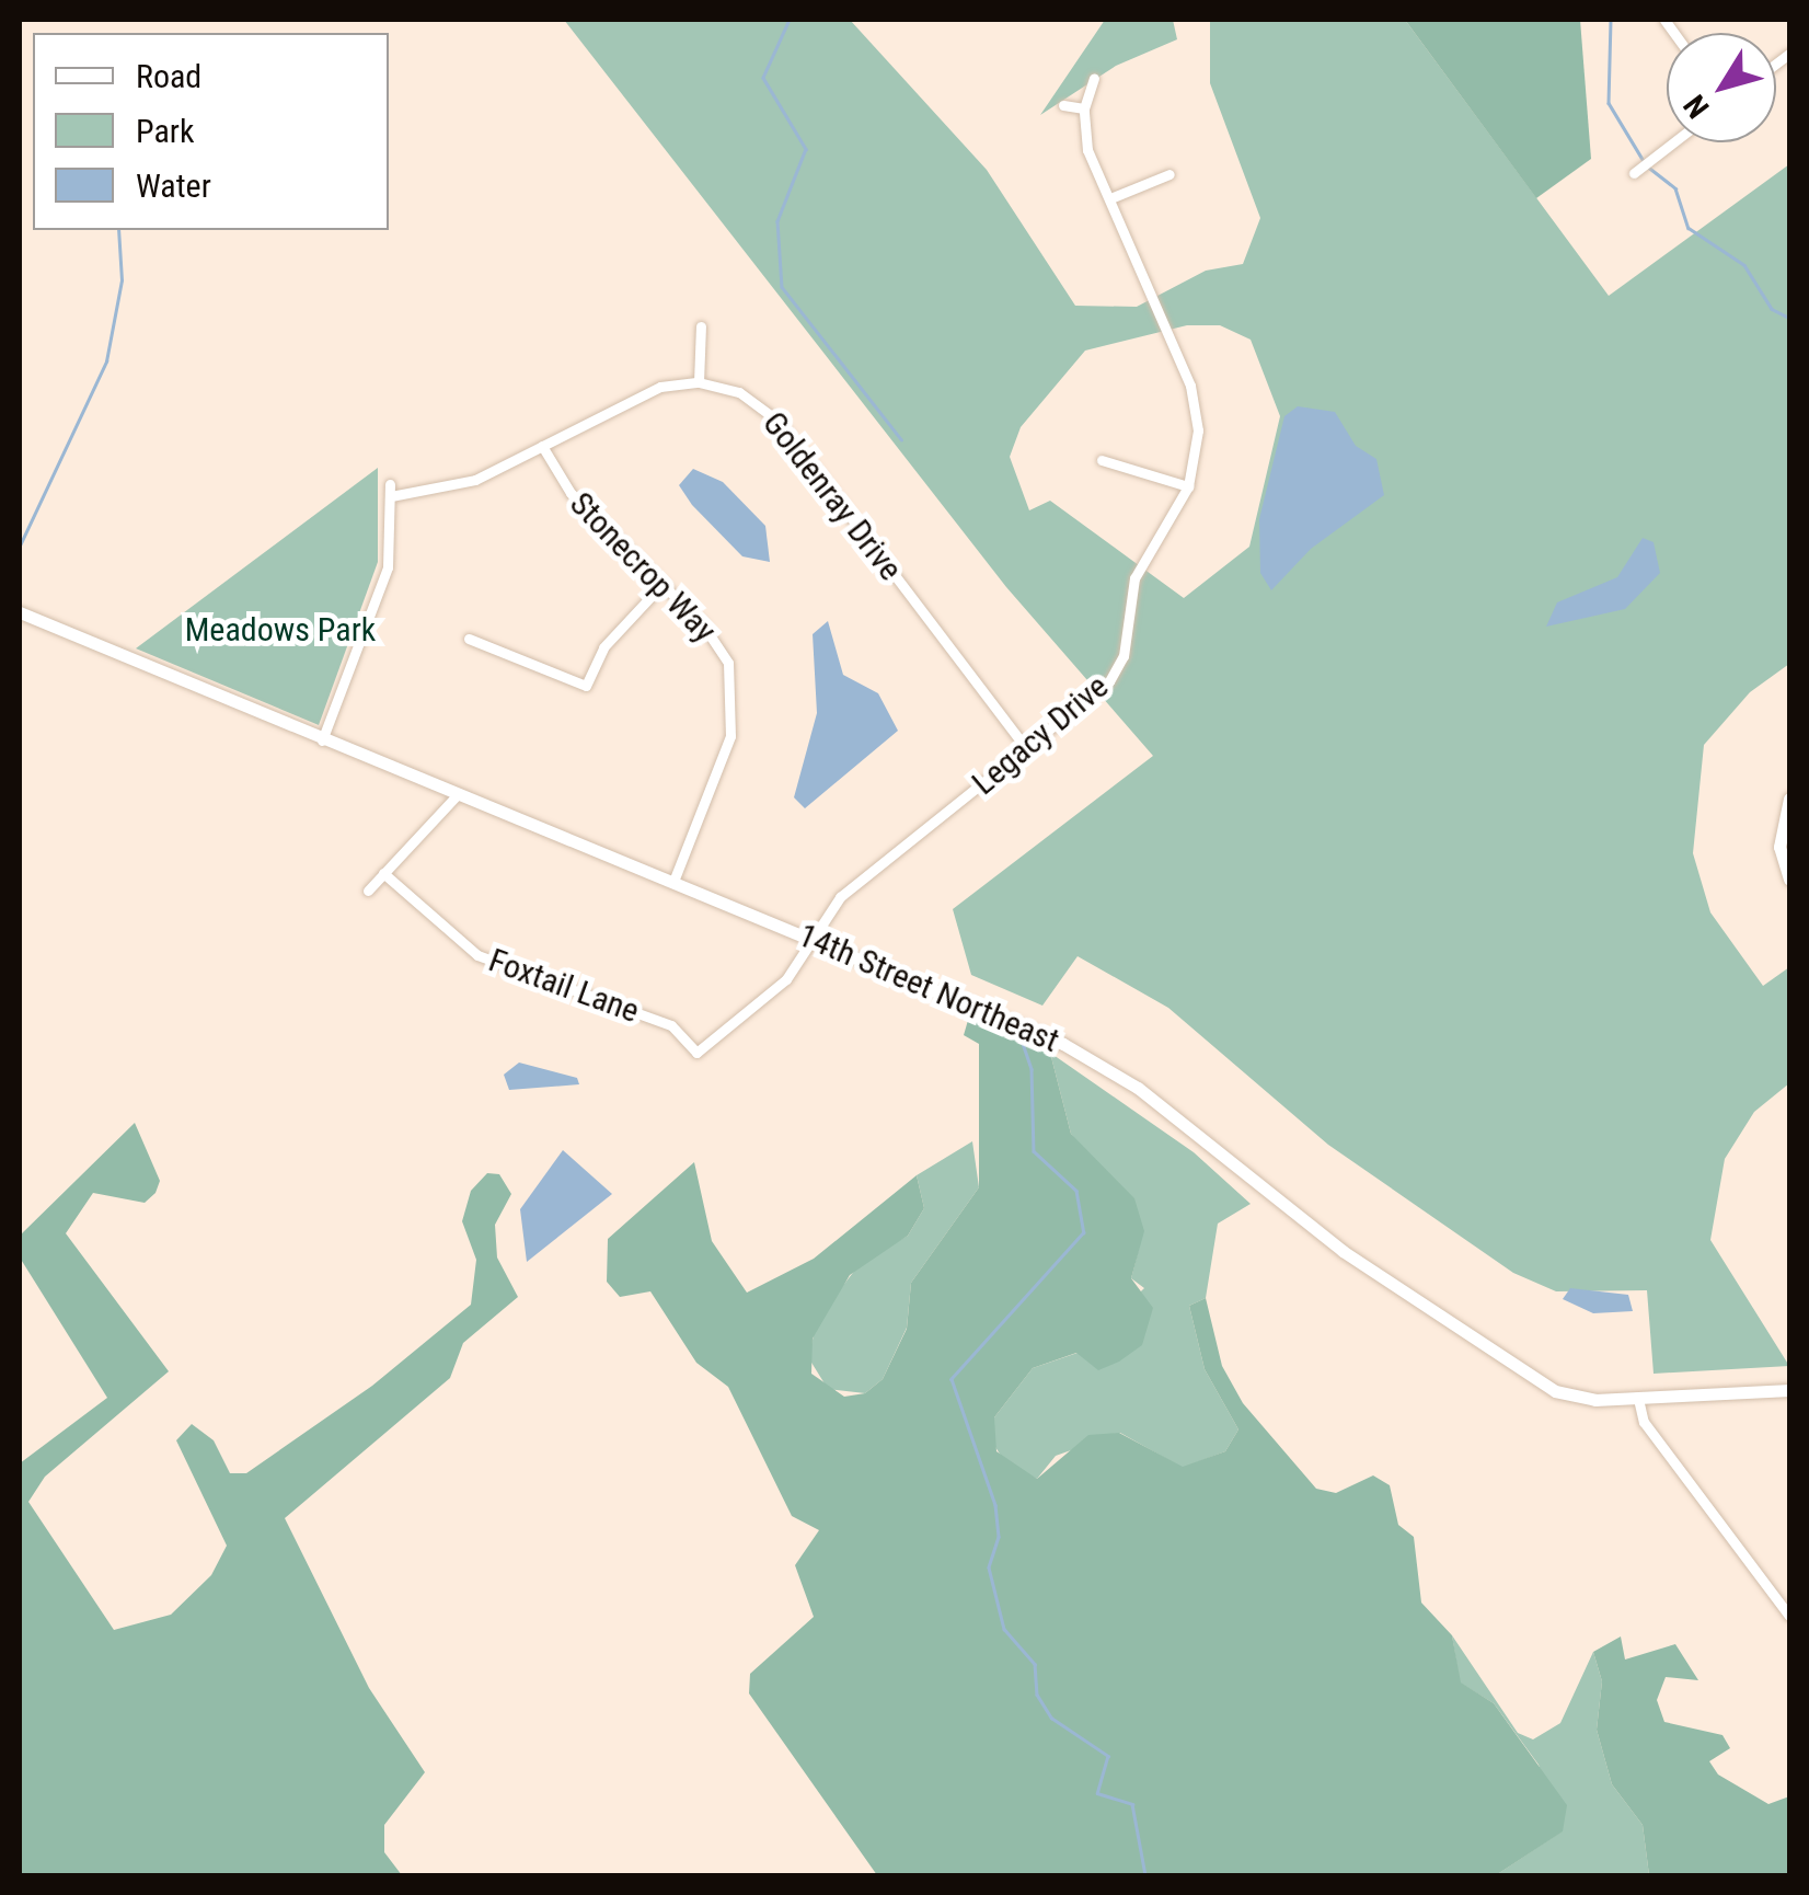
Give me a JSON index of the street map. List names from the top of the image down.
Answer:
{
  "streets": {
    "street": [
      "Goldenray Drive",
      "Stonecrop Way",
      "Legacy Drive",
      "Foxtail Lane",
      "14th Street Northeast"
    ]
  },
  "crossings": [
    ["Goldenray Drive", "Legacy Drive"],
    ["Stonecrop Way", "14th Street Northeast"],
    ["Legacy Drive", "Foxtail Lane"],
    ["Legacy Drive", "14th Street Northeast"]
  ],
  "parks": ["Meadows Park"],
  "legend": ["Road", "Park", "Water"],
  "north": "bottom left"
}
